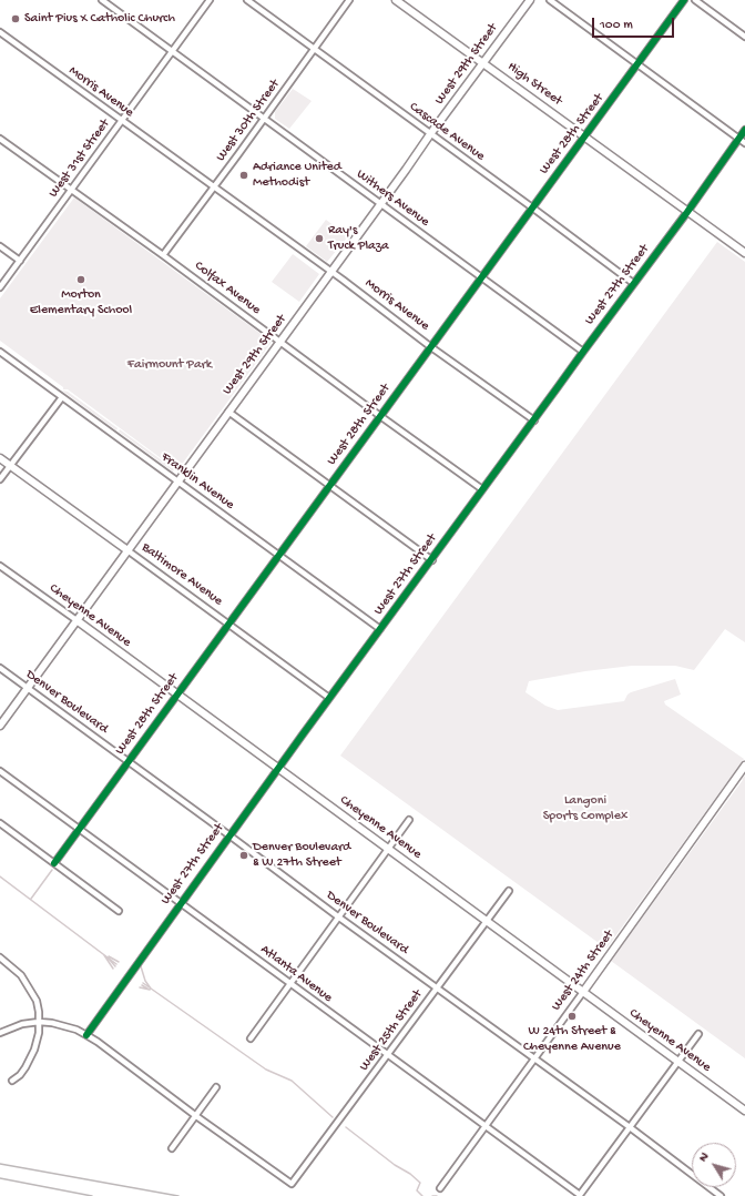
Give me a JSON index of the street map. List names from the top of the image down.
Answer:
{
  "streets": {
    "street": [
      "West 29th Street",
      "High Street",
      "Morris Avenue",
      "West 30th Street",
      "Cascade Avenue",
      "West 28th Street",
      "West 31st Street",
      "Withers Avenue",
      "West 27th Street",
      "Colfax Avenue",
      "Franklin Avenue",
      "Baltimore Avenue",
      "Cheyenne Avenue",
      "Denver Boulevard",
      "West 24th Street",
      "Atlanta Avenue",
      "West 25th Street"
    ]
  },
  "crossings": [
    ["West 29th Street", "High Street"],
    ["West 29th Street", "Morris Avenue"],
    ["West 29th Street", "Cascade Avenue"],
    ["West 29th Street", "Withers Avenue"],
    ["West 29th Street", "Colfax Avenue"],
    ["West 29th Street", "Franklin Avenue"],
    ["West 29th Street", "Baltimore Avenue"],
    ["West 29th Street", "Cheyenne Avenue"],
    ["West 29th Street", "Denver Boulevard"],
    ["High Street", "West 28th Street"],
    ["High Street", "West 27th Street"],
    ["Morris Avenue", "West 30th Street"],
    ["Morris Avenue", "West 28th Street"],
    ["Morris Avenue", "West 31st Street"],
    ["Morris Avenue", "West 27th Street"],
    ["West 30th Street", "Cascade Avenue"],
    ["West 30th Street", "Withers Avenue"],
    ["West 30th Street", "Colfax Avenue"],
    ["Cascade Avenue", "West 28th Street"],
    ["Cascade Avenue", "West 27th Street"],
    ["West 28th Street", "Withers Avenue"],
    ["West 28th Street", "Colfax Avenue"],
    ["West 28th Street", "Franklin Avenue"],
    ["West 28th Street", "Baltimore Avenue"],
    ["West 28th Street", "Cheyenne Avenue"],
    ["West 28th Street", "Denver Boulevard"],
    ["West 28th Street", "Atlanta Avenue"],
    ["West 31st Street", "Withers Avenue"],
    ["West 31st Street", "Colfax Avenue"],
    ["Withers Avenue", "West 27th Street"],
    ["West 27th Street", "Colfax Avenue"],
    ["West 27th Street", "Franklin Avenue"],
    ["West 27th Street", "Baltimore Avenue"],
    ["West 27th Street", "Cheyenne Avenue"],
    ["West 27th Street", "Denver Boulevard"],
    ["West 27th Street", "Atlanta Avenue"],
    ["Cheyenne Avenue", "West 24th Street"],
    ["Cheyenne Avenue", "West 25th Street"],
    ["Denver Boulevard", "West 24th Street"],
    ["Denver Boulevard", "West 25th Street"],
    ["West 24th Street", "Atlanta Avenue"],
    ["Atlanta Avenue", "West 25th Street"]
  ],
  "parks": ["Fairmount Park", "Langoni Sports Complex"],
  "places": [
    "Saint Pius X Catholic Church",
    "Adriance United Methodist",
    "Ray's Truck Plaza",
    "Morton Elementary School",
    "Denver Boulevard & W 27th Street",
    "W 24th Street & Cheyenne Avenue"
  ],
  "scale_bar": "100 m",
  "north": "top left"
}
